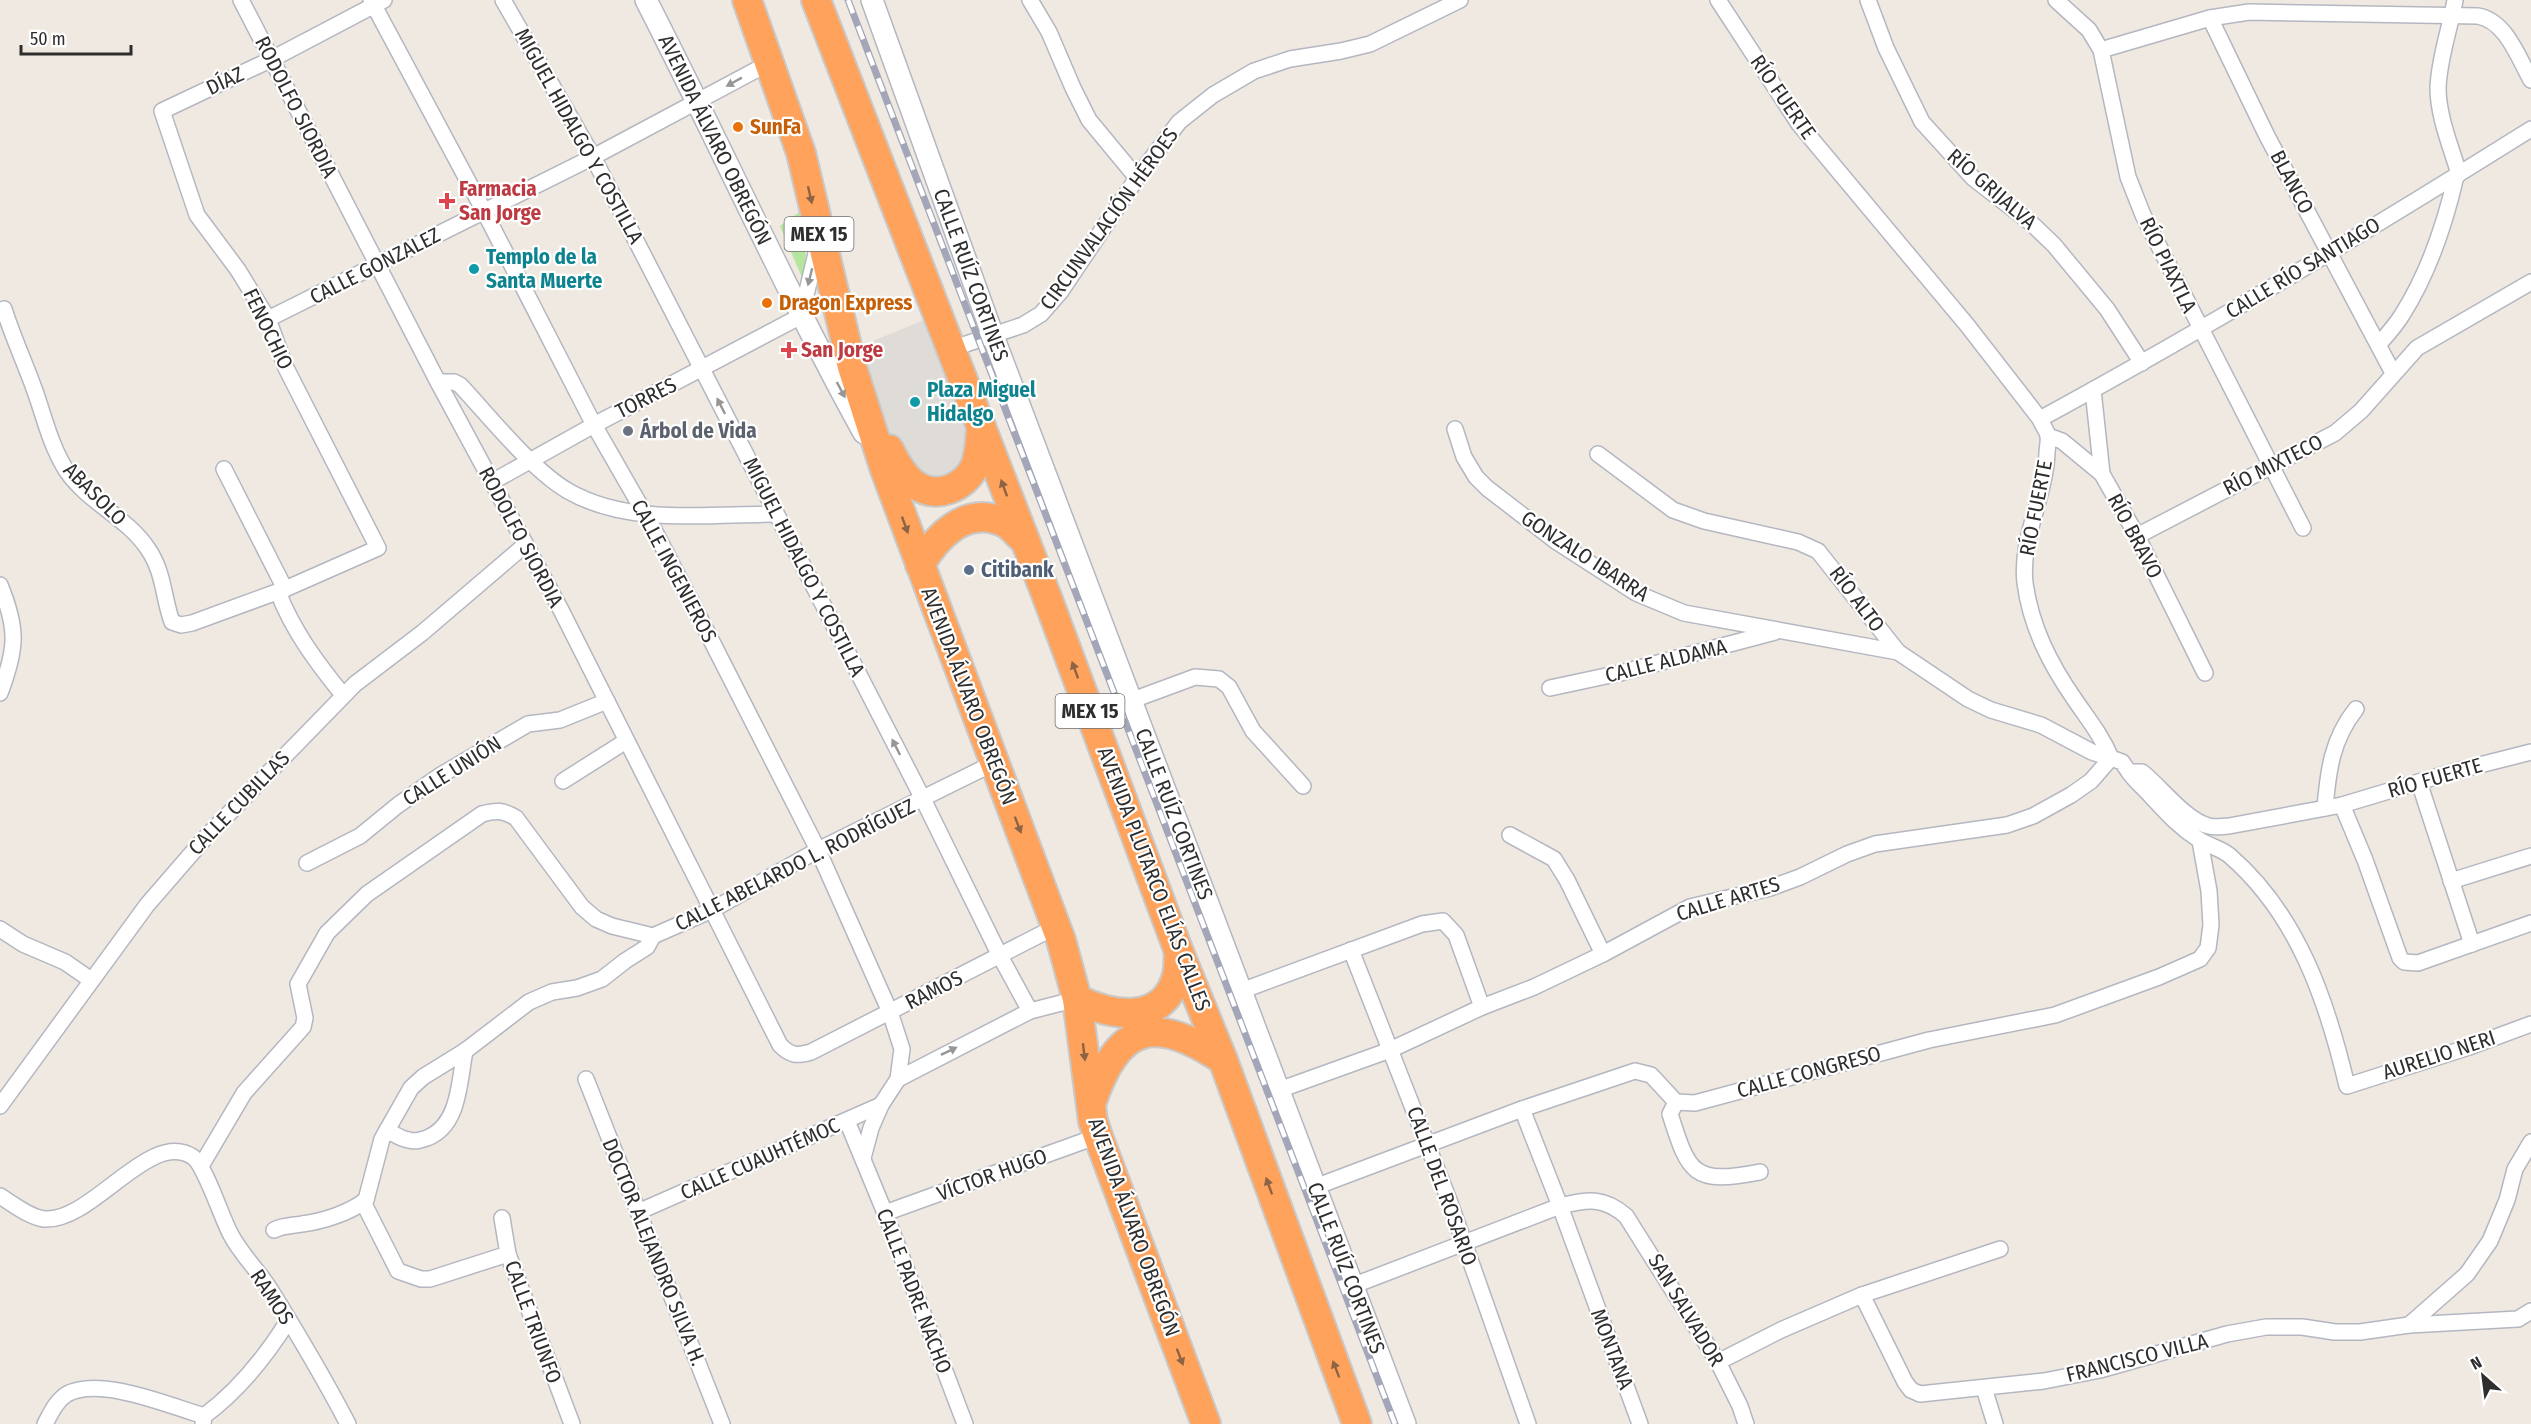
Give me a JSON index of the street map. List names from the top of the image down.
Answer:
{
  "streets": {
    "highway": ["AVENIDA ÁLVARO OBREGÓN", "MEX 15", "AVENIDA PLUTARCO ELÍAS CALLES"],
    "street": [
      "DÍAZ",
      "RÍO FUERTE",
      "RODOLFO SIORDIA",
      "MIGUEL HIDALGO Y COSTILLA",
      "BLANCO",
      "RÍO GRIJALVA",
      "CIRCUNVALACIÓN HÉROES",
      "RÍO PIAXTLA",
      "CALLE GONZALEZ",
      "CALLE RÍO SANTIAGO",
      "CALLE RUÍZ CORTINES",
      "FENOCHIO",
      "TORRES",
      "RÍO MIXTECO",
      "ABASOLO",
      "RÍO BRAVO",
      "GONZALO IBARRA",
      "CALLE INGENIEROS",
      "RÍO ALTO",
      "CALLE ALDAMA",
      "CALLE UNIÓN",
      "CALLE CUBILLAS",
      "CALLE ABELARDO L. RODRÍGUEZ",
      "CALLE ARTES",
      "RAMOS",
      "AURELIO NERI",
      "CALLE CONGRESO",
      "CALLE CUAUHTÉMOC",
      "VÍCTOR HUGO",
      "CALLE DEL ROSARIO",
      "DOCTOR ALEJANDRO SILVA H.",
      "CALLE PADRE NACHO",
      "SAN SALVADOR",
      "CALLE TRIUNFO",
      "MONTANA",
      "FRANCISCO VILLA"
    ]
  },
  "crossings": [
    ["DÍAZ", "RODOLFO SIORDIA"],
    ["DÍAZ", "FENOCHIO"],
    ["DÍAZ", "CALLE INGENIEROS"],
    ["RÍO FUERTE", "CALLE RÍO SANTIAGO"],
    ["RÍO FUERTE", "RÍO ALTO"],
    ["RÍO FUERTE", "CALLE ARTES"],
    ["RODOLFO SIORDIA", "CALLE GONZALEZ"],
    ["RODOLFO SIORDIA", "TORRES"],
    ["RODOLFO SIORDIA", "CALLE UNIÓN"],
    ["RODOLFO SIORDIA", "CALLE CUBILLAS"],
    ["RODOLFO SIORDIA", "CALLE ABELARDO L. RODRÍGUEZ"],
    ["RODOLFO SIORDIA", "RAMOS"],
    ["MIGUEL HIDALGO Y COSTILLA", "CALLE GONZALEZ"],
    ["MIGUEL HIDALGO Y COSTILLA", "TORRES"],
    ["MIGUEL HIDALGO Y COSTILLA", "CALLE ABELARDO L. RODRÍGUEZ"],
    ["MIGUEL HIDALGO Y COSTILLA", "RAMOS"],
    ["AVENIDA ÁLVARO OBREGÓN", "MEX 15"],
    ["AVENIDA ÁLVARO OBREGÓN", "CALLE GONZALEZ"],
    ["AVENIDA ÁLVARO OBREGÓN", "TORRES"],
    ["AVENIDA ÁLVARO OBREGÓN", "CALLE ABELARDO L. RODRÍGUEZ"],
    ["AVENIDA ÁLVARO OBREGÓN", "RAMOS"],
    ["AVENIDA ÁLVARO OBREGÓN", "VÍCTOR HUGO"],
    ["BLANCO", "CALLE RÍO SANTIAGO"],
    ["BLANCO", "RÍO MIXTECO"],
    ["RÍO GRIJALVA", "CALLE RÍO SANTIAGO"],
    ["CIRCUNVALACIÓN HÉROES", "CALLE RUÍZ CORTINES"],
    ["CIRCUNVALACIÓN HÉROES", "AVENIDA PLUTARCO ELÍAS CALLES"],
    ["MEX 15", "CALLE GONZALEZ"],
    ["RÍO PIAXTLA", "CALLE RÍO SANTIAGO"],
    ["RÍO PIAXTLA", "RÍO MIXTECO"],
    ["CALLE GONZALEZ", "FENOCHIO"],
    ["CALLE GONZALEZ", "CALLE INGENIEROS"],
    ["CALLE RÍO SANTIAGO", "RÍO BRAVO"],
    ["CALLE RUÍZ CORTINES", "CALLE ARTES"],
    ["FENOCHIO", "ABASOLO"],
    ["TORRES", "CALLE INGENIEROS"],
    ["RÍO MIXTECO", "RÍO BRAVO"],
    ["GONZALO IBARRA", "RÍO ALTO"],
    ["GONZALO IBARRA", "CALLE ALDAMA"],
    ["CALLE INGENIEROS", "CALLE ABELARDO L. RODRÍGUEZ"],
    ["CALLE INGENIEROS", "RAMOS"],
    ["CALLE INGENIEROS", "CALLE CUAUHTÉMOC"],
    ["CALLE INGENIEROS", "CALLE PADRE NACHO"],
    ["RÍO ALTO", "CALLE ARTES"],
    ["CALLE ABELARDO L. RODRÍGUEZ", "RAMOS"],
    ["CALLE ARTES", "CALLE DEL ROSARIO"],
    ["AURELIO NERI", "CALLE CONGRESO"],
    ["CALLE CUAUHTÉMOC", "DOCTOR ALEJANDRO SILVA H."],
    ["VÍCTOR HUGO", "CALLE PADRE NACHO"],
    ["SAN SALVADOR", "MONTANA"]
  ],
  "one_way": ["MIGUEL HIDALGO Y COSTILLA", "AVENIDA ÁLVARO OBREGÓN", "AVENIDA PLUTARCO ELÍAS CALLES"],
  "places": {
    "other": [
      "SunFa",
      "Templo de la Santa Muerte",
      "Dragon Express",
      "Plaza Miguel Hidalgo",
      "Árbol de Vida",
      "Citibank"
    ],
    "health": ["Farmacia San Jorge", "San Jorge"]
  },
  "scale_bar": "50 m",
  "north": "top left"
}
